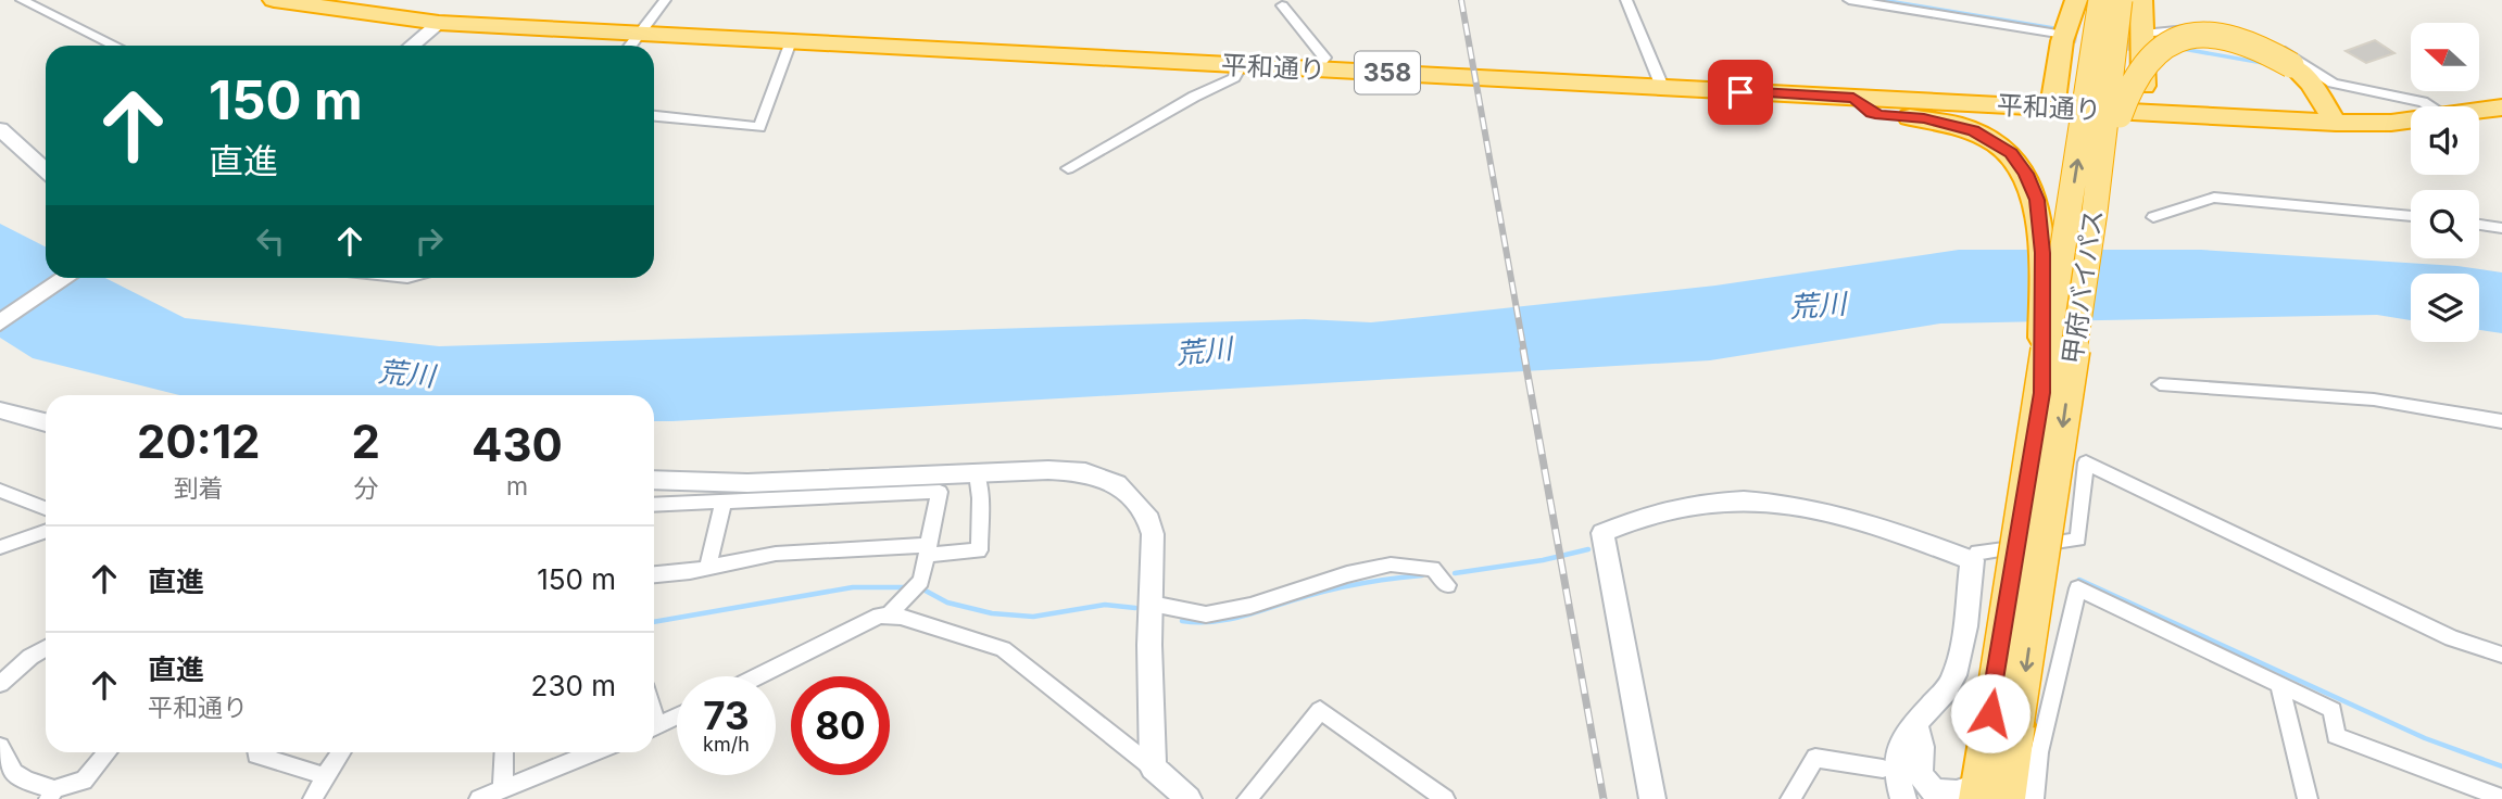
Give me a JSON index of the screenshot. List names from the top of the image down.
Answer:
{
  "streets": {
    "highway": ["平和通り", "358", "甲府バイパス"]
  },
  "water": ["荒川"],
  "north": "left",
  "page": {
    "turn": ["150 m", "直進"],
    "eta": [
      "20:12",
      "到着",
      "2",
      "分",
      "430",
      "m"
    ],
    "list": [
      {
        "name": "直進",
        "value": "150 m"
      },
      {
        "name": "直進",
        "note": "平和通り",
        "value": "230 m"
      }
    ],
    "speed": "73 km/h",
    "limit": "80"
  }
}
